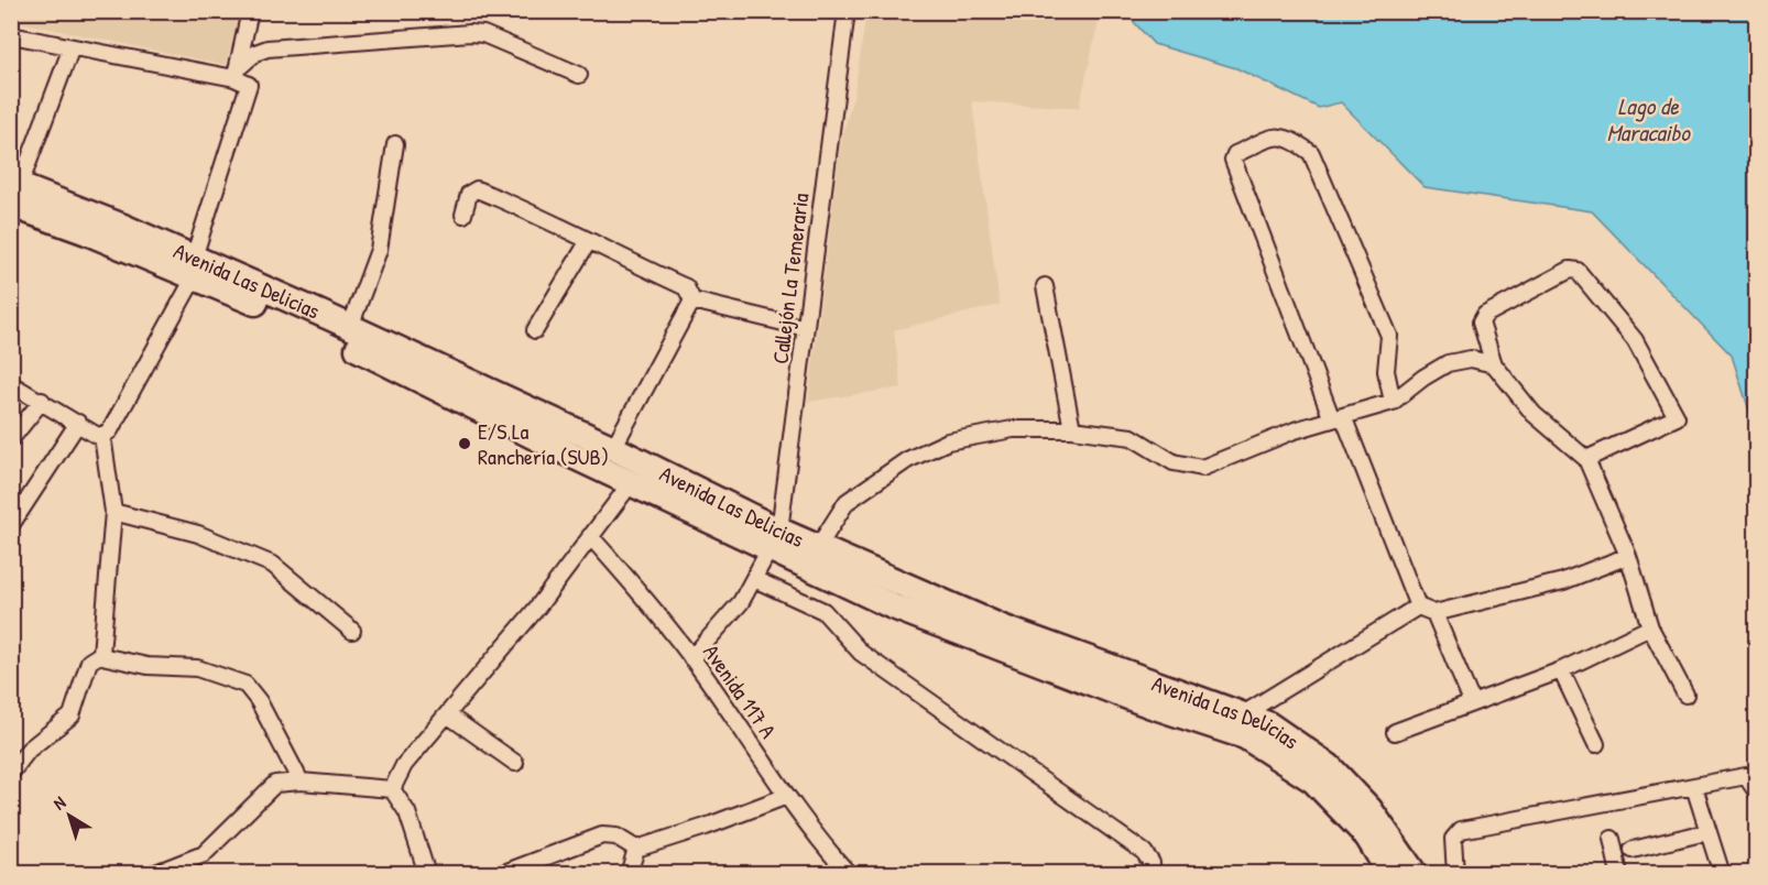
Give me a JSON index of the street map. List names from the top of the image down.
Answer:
{
  "streets": {
    "main road": ["Avenida Las Delicias"],
    "street": ["Callejón La Temeraria", "Avenida 117 A"]
  },
  "crossings": [
    ["Callejón La Temeraria", "Avenida Las Delicias"]
  ],
  "water": ["Lago de Maracaibo"],
  "places": ["E/S La Ranchería (SUB)"],
  "north": "top left"
}
